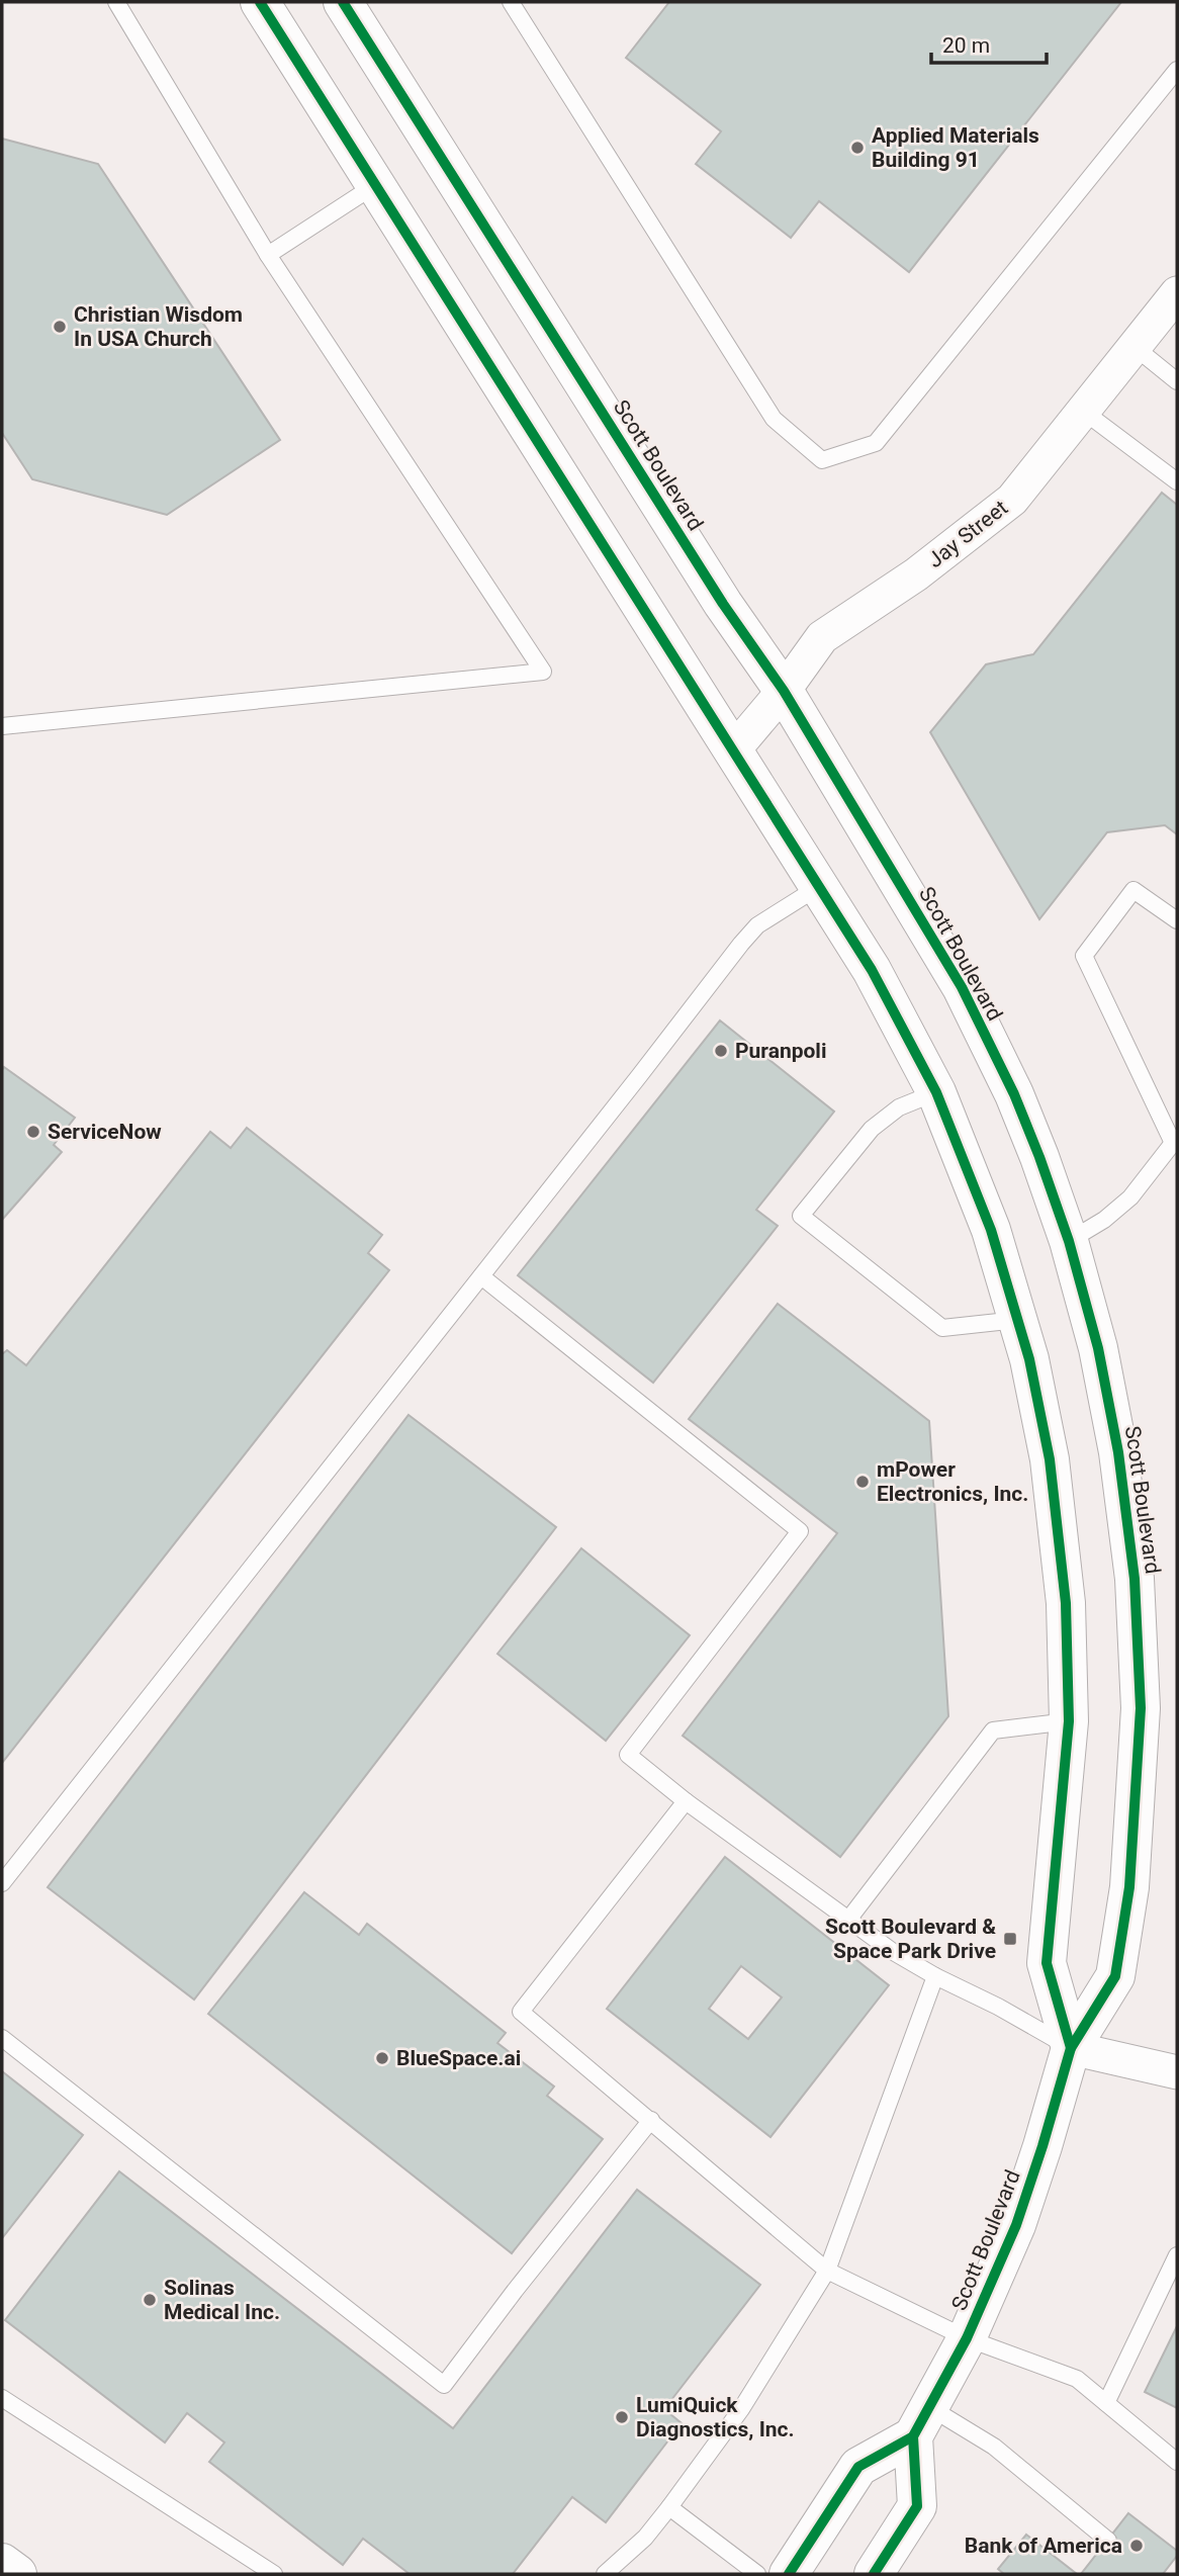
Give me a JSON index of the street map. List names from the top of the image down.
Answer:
{
  "streets": {
    "main road": ["Scott Boulevard"],
    "street": ["Jay Street"]
  },
  "crossings": [
    ["Scott Boulevard", "Jay Street"]
  ],
  "places": {
    "other": [
      "Applied Materials Building 91",
      "Christian Wisdom In USA Church",
      "Puranpoli",
      "ServiceNow",
      "mPower Electronics, Inc.",
      "BlueSpace.ai",
      "Solinas Medical Inc.",
      "LumiQuick Diagnostics, Inc.",
      "Bank of America"
    ],
    "transit": ["Scott Boulevard & Space Park Drive"]
  },
  "scale_bar": "20 m"
}
